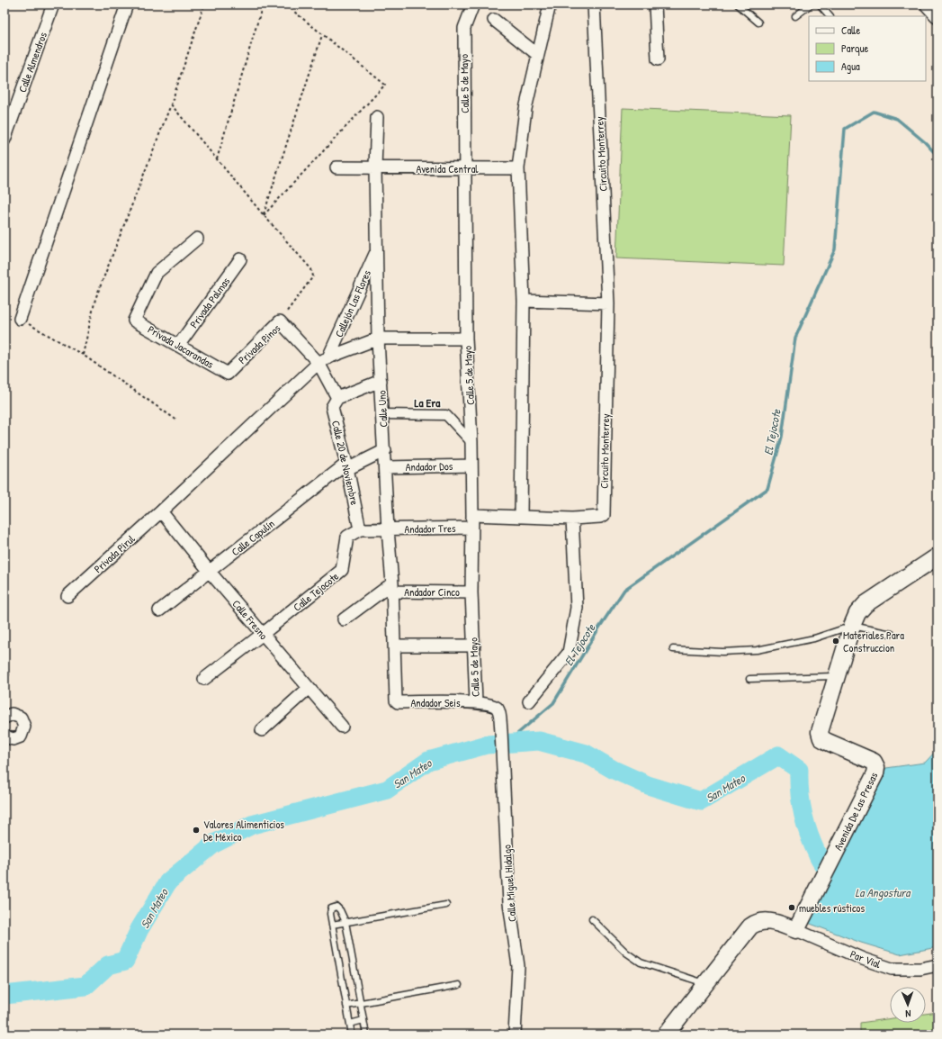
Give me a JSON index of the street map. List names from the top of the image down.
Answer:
{
  "streets": {
    "main road": ["Avenida De Las Presas"],
    "street": [
      "Calle Almendros",
      "Calle 5 de Mayo",
      "Circuito Monterrey",
      "Avenida Central",
      "Privada Palmas",
      "Callejón Las Flores",
      "Privada Pinos",
      "Privada Jacarandas",
      "Calle Uno",
      "Calle 20 de Noviembre",
      "Andador Dos",
      "Andador Tres",
      "Calle Capulín",
      "Privada Pirul",
      "Calle Tejocote",
      "Andador Cinco",
      "Calle Fresno",
      "Andador Seis",
      "Calle Miguel Hidalgo",
      "Par Vial"
    ]
  },
  "crossings": [
    ["Calle 5 de Mayo", "Circuito Monterrey"],
    ["Calle 5 de Mayo", "Avenida Central"],
    ["Calle 5 de Mayo", "Andador Dos"],
    ["Calle 5 de Mayo", "Andador Tres"],
    ["Calle 5 de Mayo", "Andador Cinco"],
    ["Calle 5 de Mayo", "Andador Seis"],
    ["Calle 5 de Mayo", "Calle Miguel Hidalgo"],
    ["Avenida Central", "Calle Uno"],
    ["Privada Palmas", "Privada Jacarandas"],
    ["Callejón Las Flores", "Privada Pinos"],
    ["Callejón Las Flores", "Calle Uno"],
    ["Privada Pinos", "Privada Jacarandas"],
    ["Privada Pinos", "Calle 20 de Noviembre"],
    ["Calle Uno", "Andador Dos"],
    ["Calle Uno", "Andador Tres"],
    ["Calle Uno", "Calle Capulín"],
    ["Calle Uno", "Andador Cinco"],
    ["Calle Uno", "Andador Seis"],
    ["Calle 20 de Noviembre", "Calle Capulín"],
    ["Calle 20 de Noviembre", "Calle Tejocote"],
    ["Calle Capulín", "Calle Fresno"],
    ["Privada Pirul", "Calle Fresno"],
    ["Calle Tejocote", "Calle Fresno"],
    ["Avenida De Las Presas", "Par Vial"]
  ],
  "districts": ["La Era"],
  "water": ["El Tejocote", "San Mateo", "La Angostura"],
  "places": ["Materiales Para Construccion", "Valores Alimenticios De México", "muebles rústicos"],
  "legend": ["Calle", "Parque", "Agua"],
  "north": "bottom"
}
